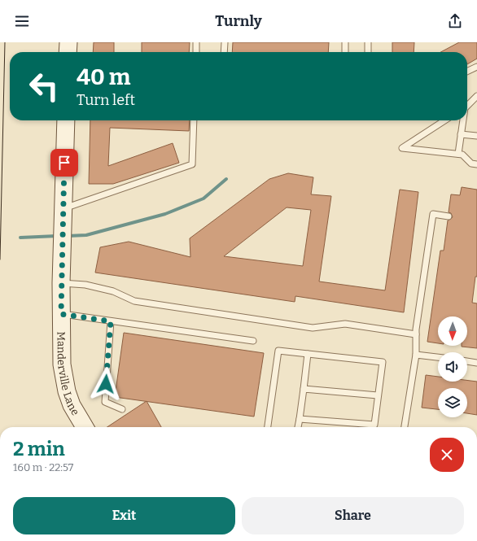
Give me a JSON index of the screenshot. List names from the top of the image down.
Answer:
{
  "streets": {
    "street": ["Manderville Lane"]
  },
  "north": "bottom",
  "page": {
    "header": "Turnly",
    "turn": ["40 m", "Turn left"],
    "heading": ["2 min", "160 m · 22:57"],
    "buttons": ["Exit", "Share"]
  }
}
